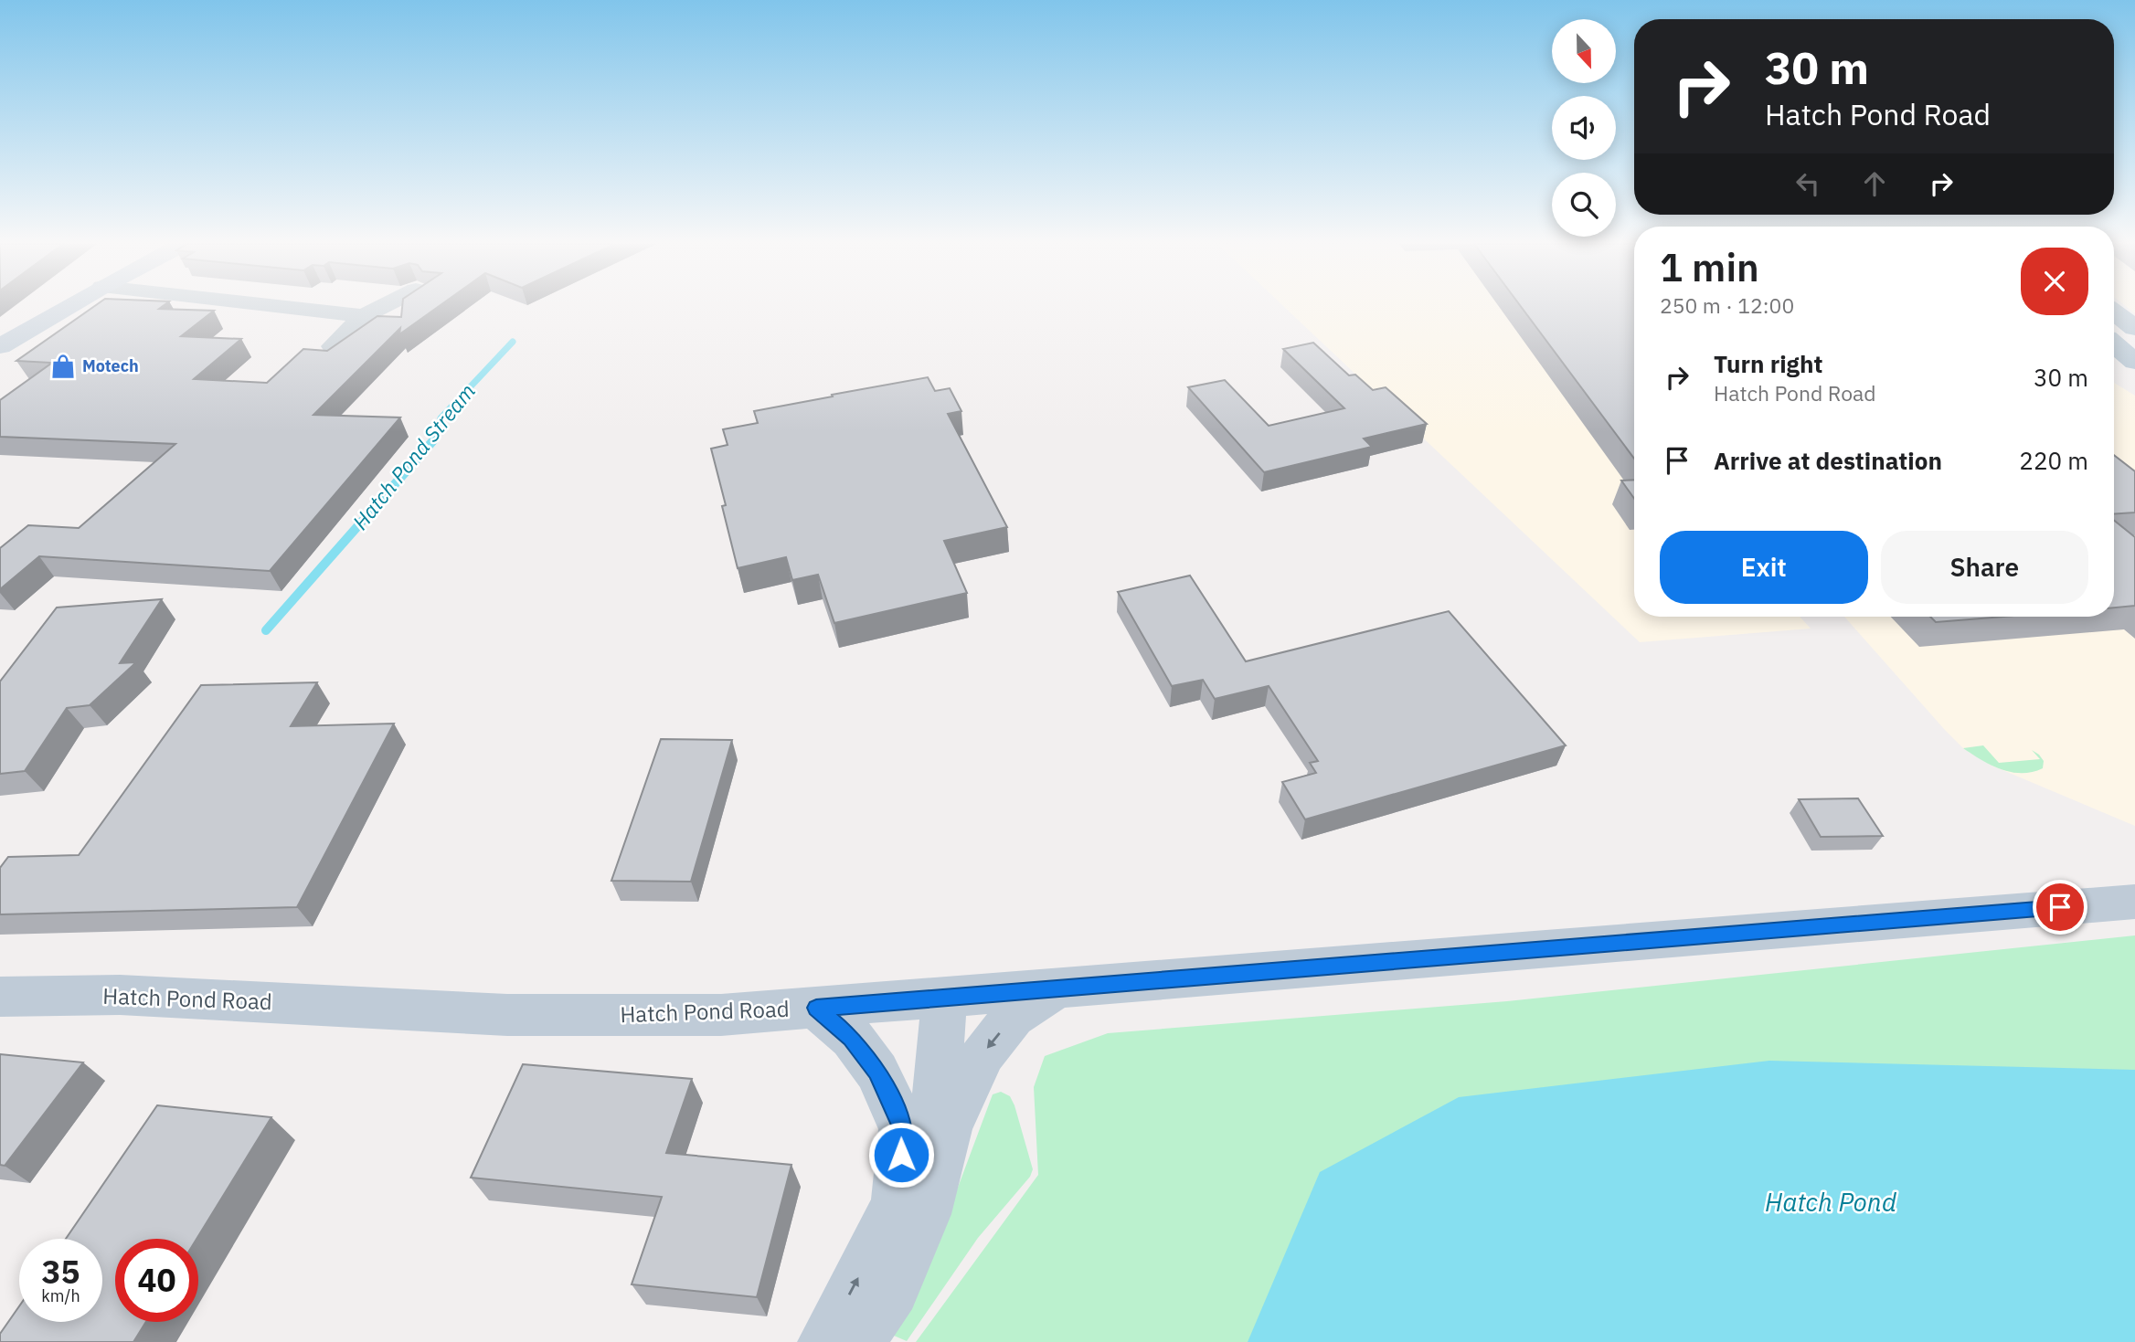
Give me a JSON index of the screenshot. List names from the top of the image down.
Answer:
{
  "streets": {
    "street": ["Hatch Pond Road"]
  },
  "water": ["Hatch Pond Stream", "Hatch Pond"],
  "places": {
    "shop": ["Motech"]
  },
  "north": "bottom",
  "page": {
    "turn": ["30 m", "Hatch Pond Road"],
    "heading": ["1 min", "250 m · 12:00"],
    "list": [
      {
        "name": "Turn right",
        "note": "Hatch Pond Road",
        "value": "30 m"
      },
      {
        "name": "Arrive at destination",
        "value": "220 m"
      }
    ],
    "buttons": ["Exit", "Share"],
    "speed": "35 km/h",
    "limit": "40"
  }
}
